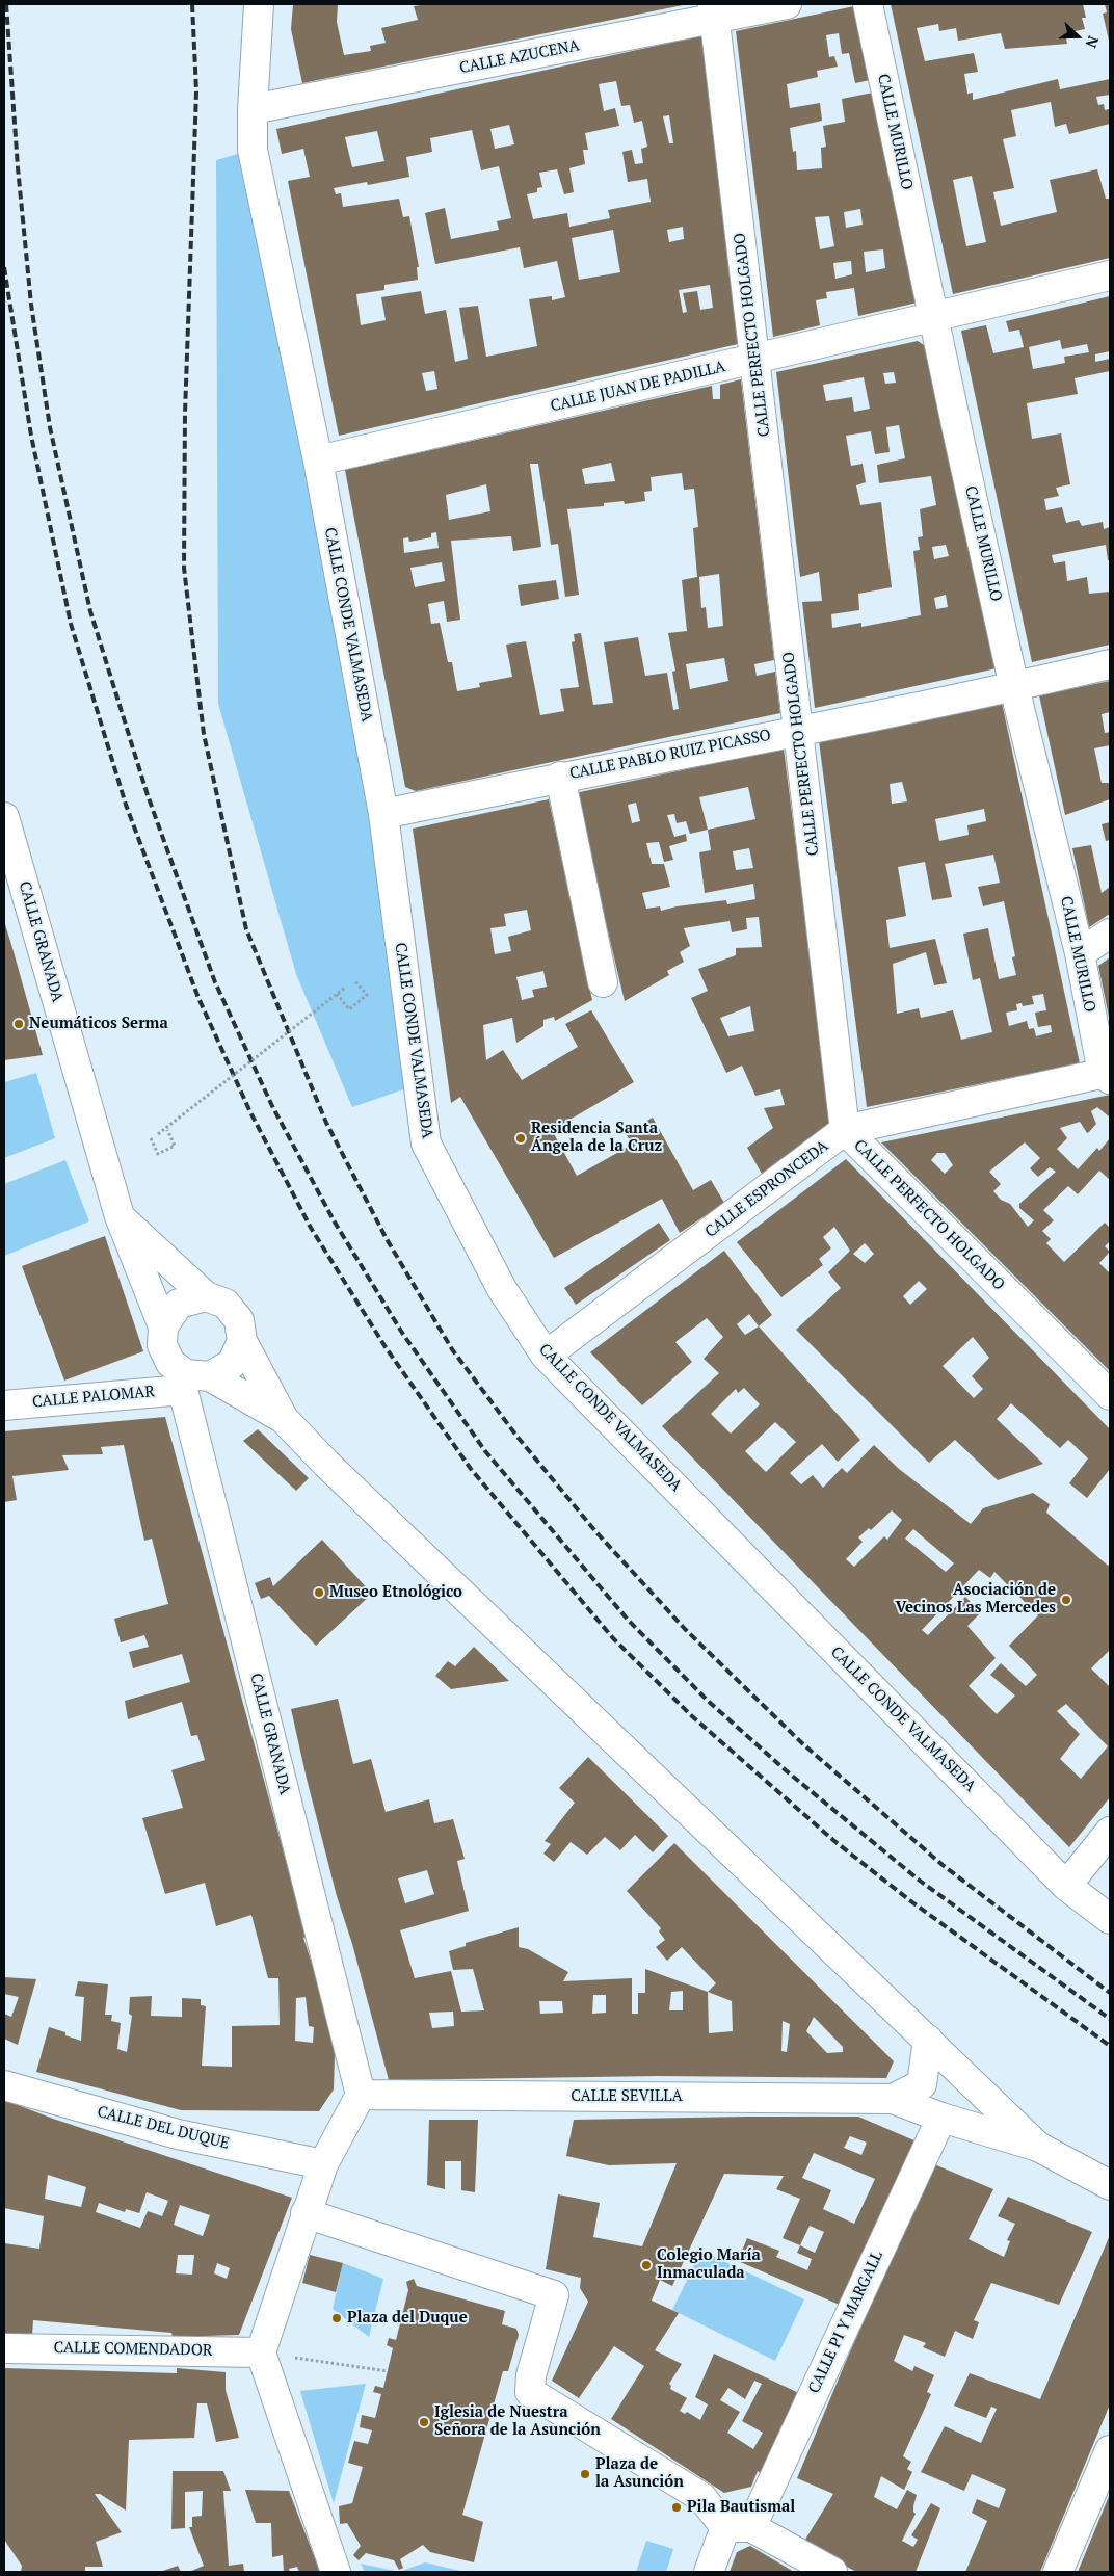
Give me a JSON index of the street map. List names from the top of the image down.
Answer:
{
  "streets": {
    "main road": [
      "CALLE AZUCENA",
      "CALLE MURILLO",
      "CALLE PERFECTO HOLGADO",
      "CALLE JUAN DE PADILLA",
      "CALLE CONDE VALMASEDA",
      "CALLE PABLO RUIZ PICASSO",
      "CALLE GRANADA",
      "CALLE ESPRONCEDA",
      "CALLE PALOMAR",
      "CALLE SEVILLA",
      "CALLE DEL DUQUE",
      "CALLE PI Y MARGALL",
      "CALLE COMENDADOR"
    ]
  },
  "crossings": [
    ["CALLE AZUCENA", "CALLE PERFECTO HOLGADO"],
    ["CALLE AZUCENA", "CALLE CONDE VALMASEDA"],
    ["CALLE MURILLO", "CALLE JUAN DE PADILLA"],
    ["CALLE MURILLO", "CALLE PABLO RUIZ PICASSO"],
    ["CALLE MURILLO", "CALLE ESPRONCEDA"],
    ["CALLE PERFECTO HOLGADO", "CALLE JUAN DE PADILLA"],
    ["CALLE PERFECTO HOLGADO", "CALLE PABLO RUIZ PICASSO"],
    ["CALLE PERFECTO HOLGADO", "CALLE ESPRONCEDA"],
    ["CALLE JUAN DE PADILLA", "CALLE CONDE VALMASEDA"],
    ["CALLE CONDE VALMASEDA", "CALLE PABLO RUIZ PICASSO"],
    ["CALLE CONDE VALMASEDA", "CALLE ESPRONCEDA"],
    ["CALLE GRANADA", "CALLE PALOMAR"],
    ["CALLE GRANADA", "CALLE SEVILLA"],
    ["CALLE SEVILLA", "CALLE PI Y MARGALL"]
  ],
  "places": [
    "Neumáticos Serma",
    "Residencia Santa Ángela de la Cruz",
    "Museo Etnológico",
    "Asociación de Vecinos Las Mercedes",
    "Colegio María Inmaculada",
    "Plaza del Duque",
    "Iglesia de Nuestra Señora de la Asunción",
    "Plaza de la Asunción",
    "Pila Bautismal"
  ],
  "north": "right"
}
